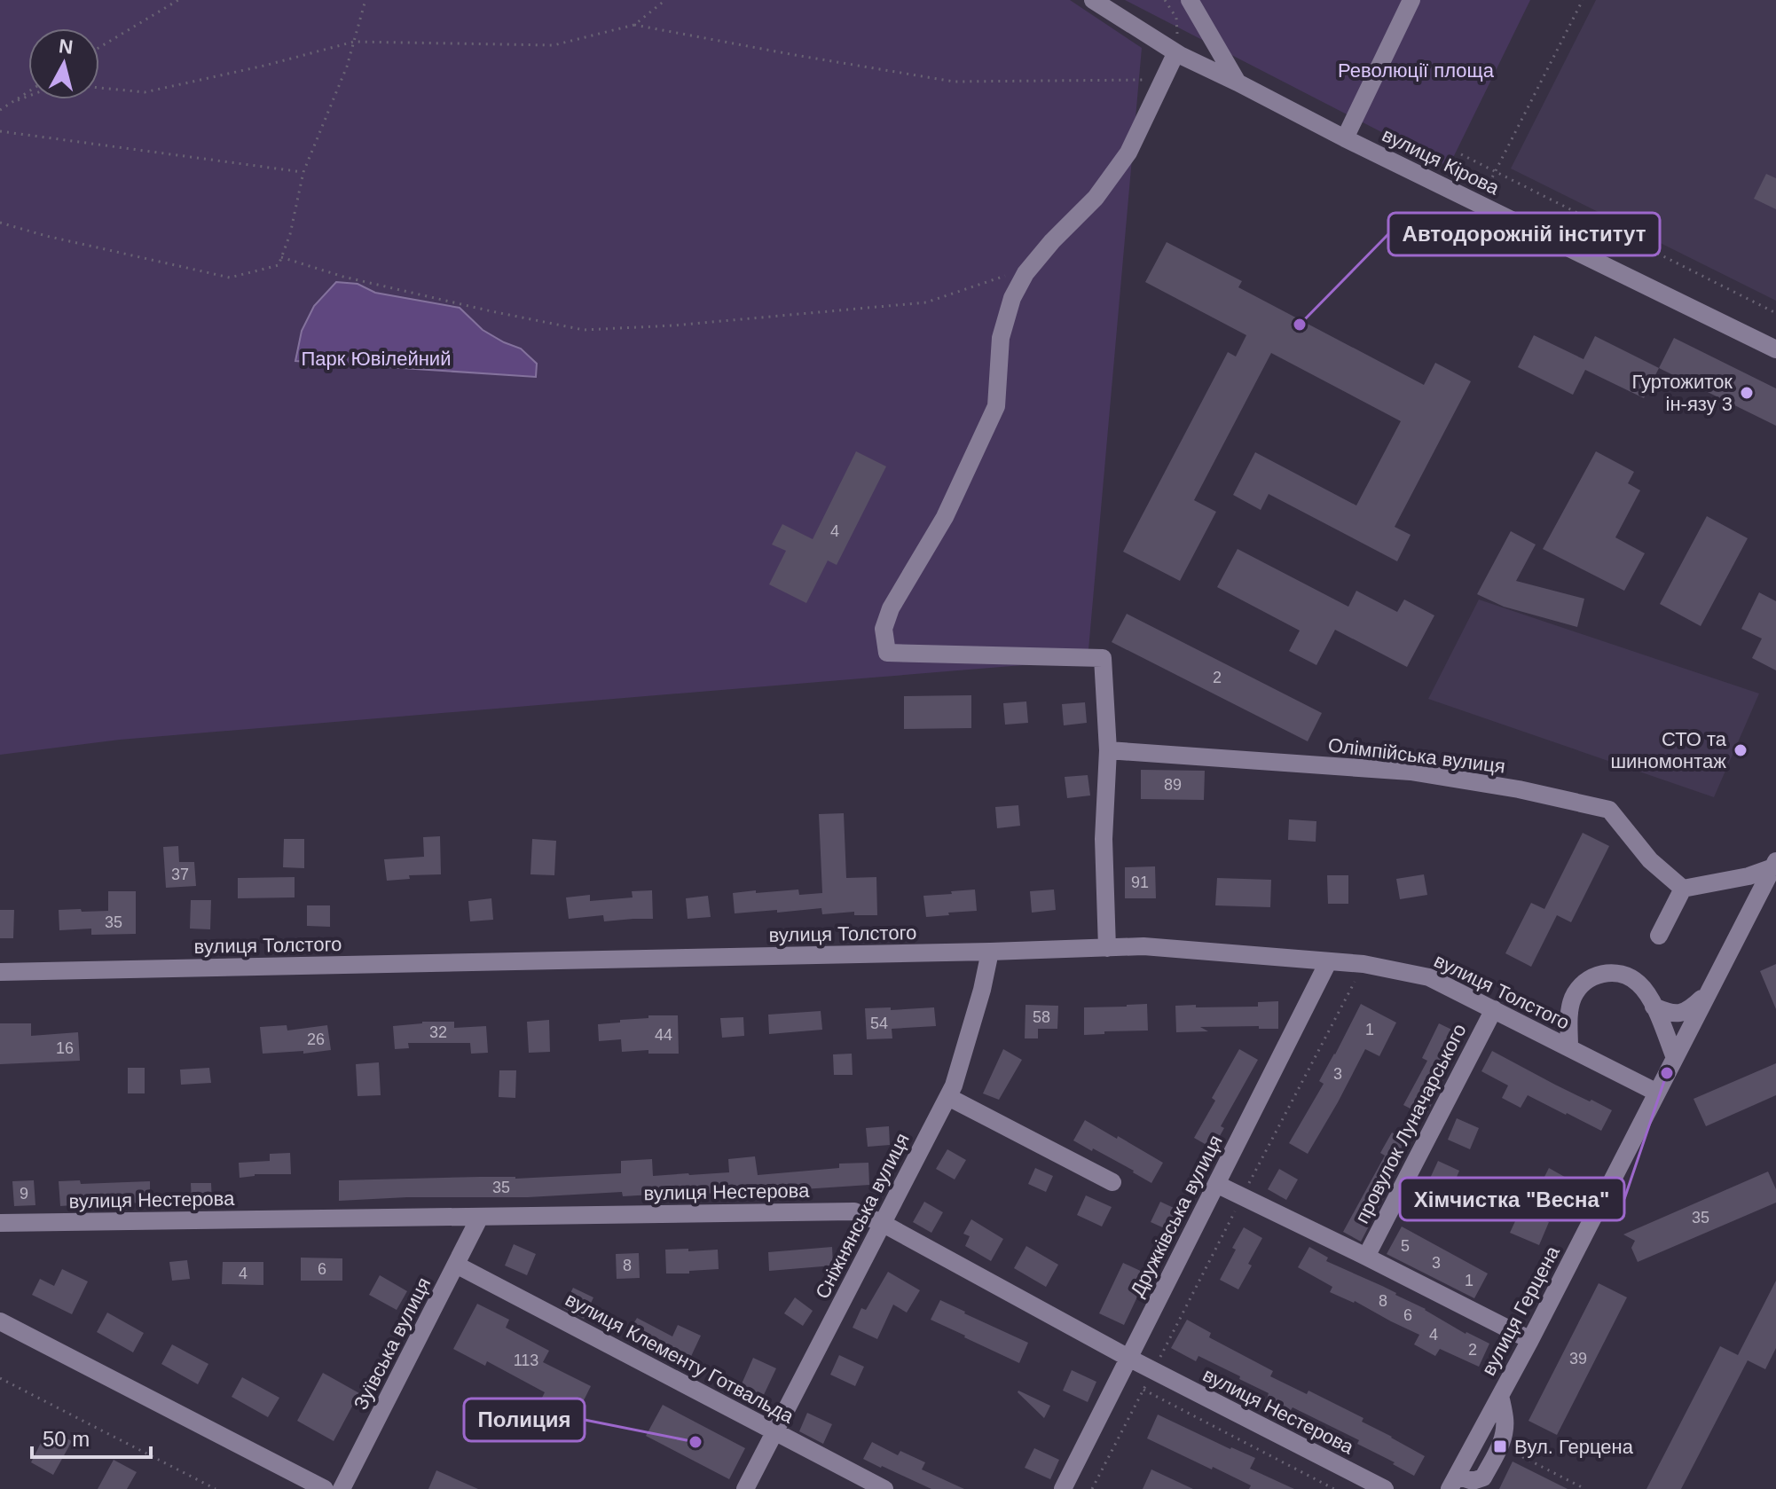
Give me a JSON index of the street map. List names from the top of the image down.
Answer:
{
  "streets": {
    "street": [
      "вулиця Кірова",
      "Олімпійська вулиця",
      "вулиця Толстого",
      "провулок Луначарського",
      "вулиця Нестерова",
      "Сніжнянська вулиця",
      "Дружківська вулиця",
      "вулиця Герцена",
      "Зуївська вулиця",
      "вулиця Клементу Готвальда"
    ]
  },
  "crossings": [
    ["вулиця Толстого", "провулок Луначарського"],
    ["вулиця Толстого", "Сніжнянська вулиця"],
    ["вулиця Толстого", "Дружківська вулиця"],
    ["вулиця Толстого", "вулиця Герцена"],
    ["провулок Луначарського", "Дружківська вулиця"],
    ["провулок Луначарського", "вулиця Герцена"],
    ["вулиця Нестерова", "Сніжнянська вулиця"],
    ["вулиця Нестерова", "Дружківська вулиця"],
    ["вулиця Нестерова", "Зуївська вулиця"],
    ["Сніжнянська вулиця", "вулиця Клементу Готвальда"],
    ["Зуївська вулиця", "вулиця Клементу Готвальда"]
  ],
  "parks": ["Революції площа", "Парк Ювілейний"],
  "places": {
    "other": [
      "Автодорожній інститут",
      "Гуртожиток ін-язу 3",
      "СТО та шиномонтаж",
      "Хімчистка \"Весна\"",
      "Полиция"
    ],
    "transit": ["Вул. Герцена"]
  },
  "house_numbers": [
    "4",
    "2",
    "89",
    "37",
    "91",
    "35",
    "58",
    "54",
    "1",
    "32",
    "44",
    "26",
    "16",
    "3",
    "35",
    "9",
    "35",
    "5",
    "3",
    "8",
    "6",
    "4",
    "1",
    "8",
    "6",
    "4",
    "2",
    "39",
    "113"
  ],
  "scale_bar": "50 m",
  "north": "top"
}
